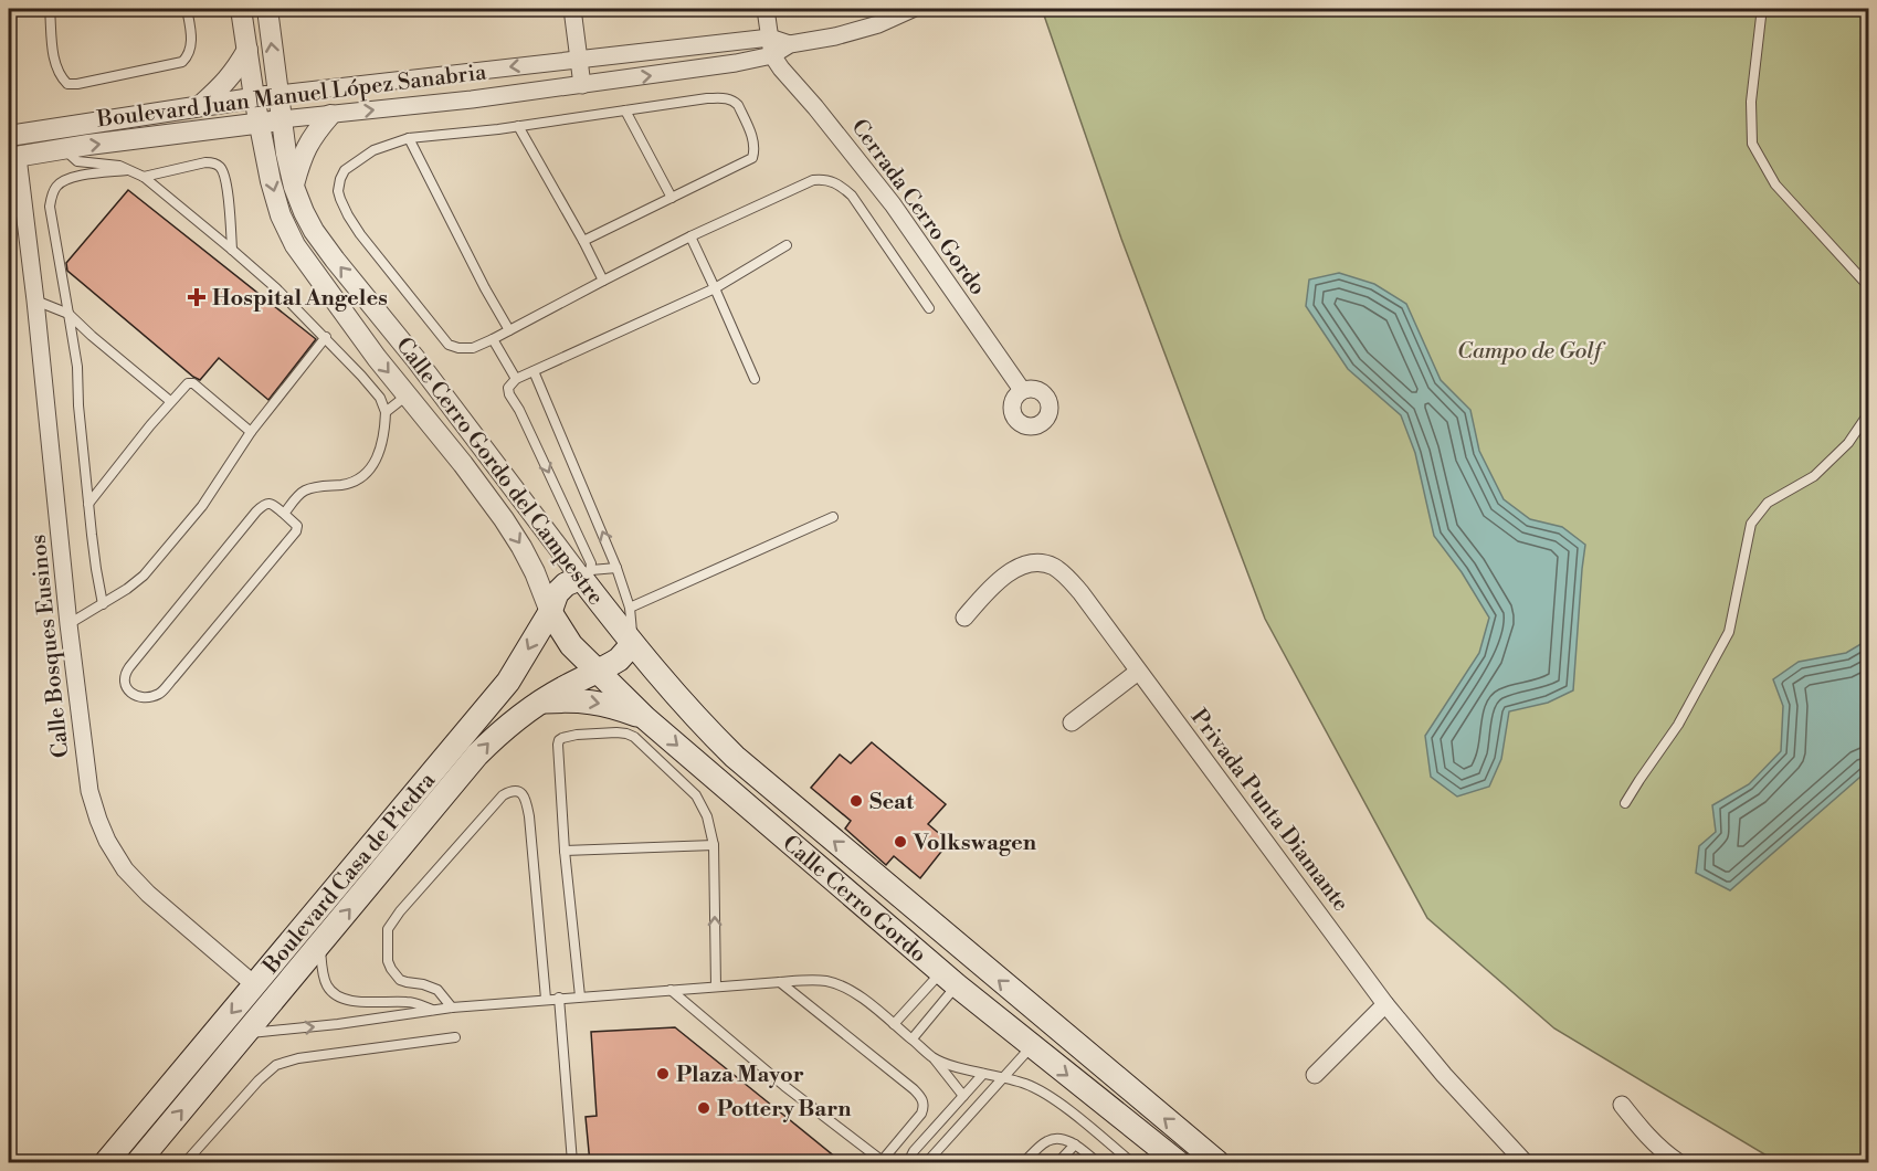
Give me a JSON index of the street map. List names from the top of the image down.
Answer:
{
  "streets": {
    "main road": ["Calle Cerro Gordo del Campestre", "Boulevard Casa de Piedra", "Calle Cerro Gordo"],
    "street": [
      "Boulevard Juan Manuel López Sanabria",
      "Cerrada Cerro Gordo",
      "Calle Bosques Eusinos",
      "Privada Punta Diamante"
    ]
  },
  "crossings": [
    ["Boulevard Juan Manuel López Sanabria", "Cerrada Cerro Gordo"],
    ["Boulevard Juan Manuel López Sanabria", "Calle Cerro Gordo del Campestre"],
    ["Boulevard Juan Manuel López Sanabria", "Calle Bosques Eusinos"],
    ["Calle Cerro Gordo del Campestre", "Boulevard Casa de Piedra"],
    ["Calle Cerro Gordo del Campestre", "Calle Cerro Gordo"],
    ["Calle Bosques Eusinos", "Boulevard Casa de Piedra"],
    ["Boulevard Casa de Piedra", "Calle Cerro Gordo"]
  ],
  "parks": ["Campo de Golf"],
  "places": {
    "health": ["Hospital Angeles"],
    "other": [
      "Seat",
      "Volkswagen",
      "Plaza Mayor",
      "Pottery Barn"
    ]
  }
}
